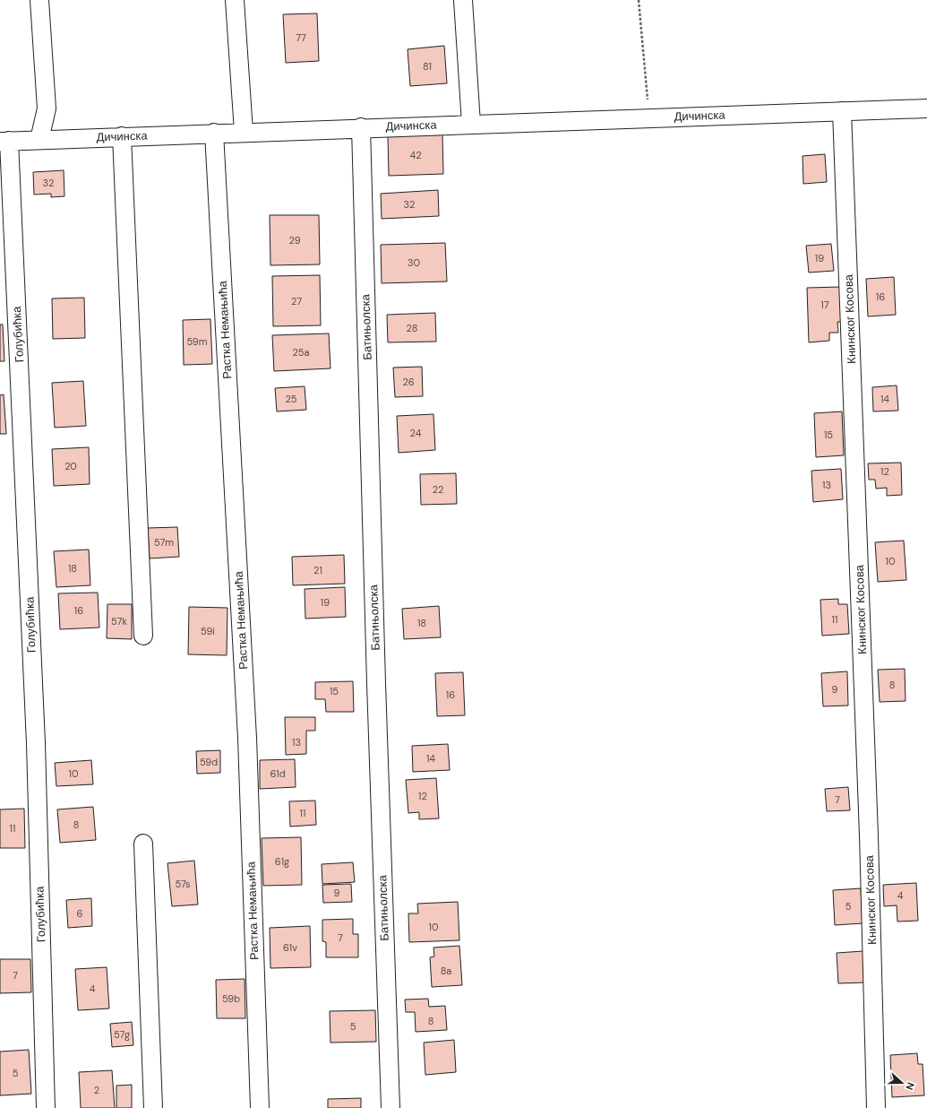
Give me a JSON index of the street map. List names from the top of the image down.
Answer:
{
  "streets": {
    "street": [
      "Дичинска",
      "Книнског Косова",
      "Батињолска",
      "Растка Немањића",
      "Голубићка"
    ]
  },
  "crossings": [
    ["Дичинска", "Книнског Косова"],
    ["Дичинска", "Батињолска"],
    ["Дичинска", "Растка Немањића"],
    ["Дичинска", "Голубићка"]
  ],
  "house_numbers": [
    "77",
    "81",
    "42",
    "32",
    "32",
    "29",
    "19",
    "30",
    "16",
    "27",
    "17",
    "28",
    "59m",
    "25a",
    "26",
    "25",
    "14",
    "24",
    "15",
    "20",
    "12",
    "13",
    "22",
    "57m",
    "10",
    "18",
    "21",
    "19",
    "16",
    "11",
    "57k",
    "18",
    "59i",
    "8",
    "9",
    "15",
    "16",
    "13",
    "14",
    "59d",
    "10",
    "61d",
    "12",
    "7",
    "11",
    "8",
    "11",
    "61g",
    "57s",
    "9",
    "4",
    "5",
    "6",
    "10",
    "7",
    "61v",
    "8a",
    "7",
    "4",
    "59b",
    "8",
    "5",
    "57g",
    "5",
    "2"
  ],
  "north": "right"
}
